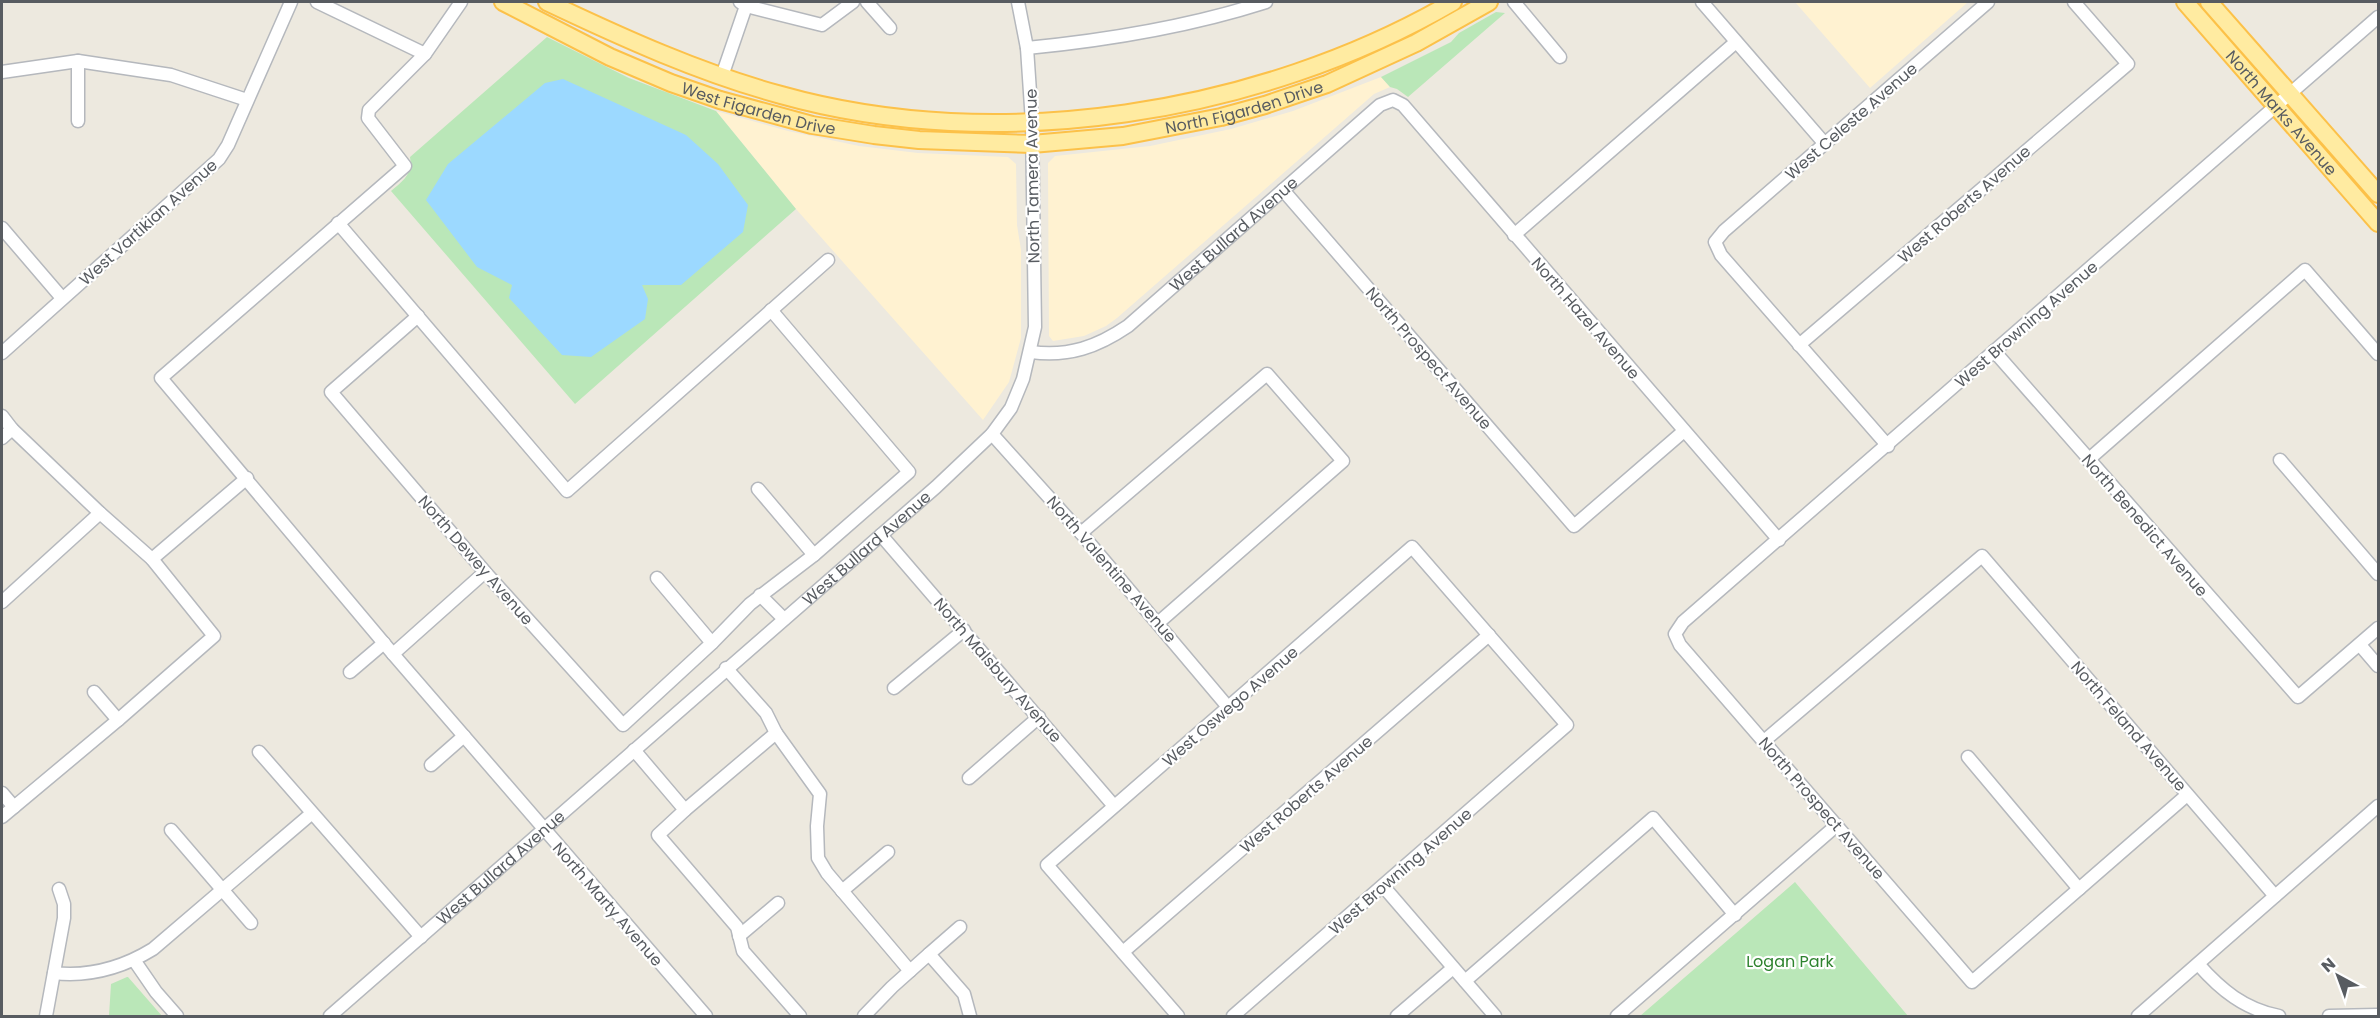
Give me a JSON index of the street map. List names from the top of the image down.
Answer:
{
  "streets": {
    "main road": ["North Figarden Drive", "West Figarden Drive", "North Marks Avenue"],
    "street": [
      "West Celeste Avenue",
      "North Tamera Avenue",
      "West Roberts Avenue",
      "West Vartikian Avenue",
      "West Bullard Avenue",
      "North Hazel Avenue",
      "West Browning Avenue",
      "North Prospect Avenue",
      "North Benedict Avenue",
      "North Dewey Avenue",
      "North Valentine Avenue",
      "North Malsbury Avenue",
      "West Oswego Avenue",
      "North Feland Avenue",
      "North Marty Avenue"
    ]
  },
  "crossings": [
    ["North Figarden Drive", "West Figarden Drive"],
    ["North Figarden Drive", "North Tamera Avenue"],
    ["West Figarden Drive", "North Tamera Avenue"],
    ["North Marks Avenue", "West Browning Avenue"],
    ["West Celeste Avenue", "West Roberts Avenue"],
    ["North Tamera Avenue", "West Bullard Avenue"],
    ["West Roberts Avenue", "West Browning Avenue"],
    ["West Roberts Avenue", "West Oswego Avenue"],
    ["West Bullard Avenue", "North Hazel Avenue"],
    ["West Bullard Avenue", "North Prospect Avenue"],
    ["West Bullard Avenue", "North Dewey Avenue"],
    ["West Bullard Avenue", "North Valentine Avenue"],
    ["West Bullard Avenue", "North Malsbury Avenue"],
    ["West Bullard Avenue", "North Marty Avenue"],
    ["North Hazel Avenue", "West Browning Avenue"],
    ["North Hazel Avenue", "North Prospect Avenue"],
    ["West Browning Avenue", "North Prospect Avenue"],
    ["West Browning Avenue", "North Benedict Avenue"],
    ["West Browning Avenue", "West Oswego Avenue"],
    ["North Prospect Avenue", "North Feland Avenue"],
    ["North Valentine Avenue", "West Oswego Avenue"],
    ["North Malsbury Avenue", "West Oswego Avenue"]
  ],
  "parks": ["Logan Park"],
  "north": "top left"
}
